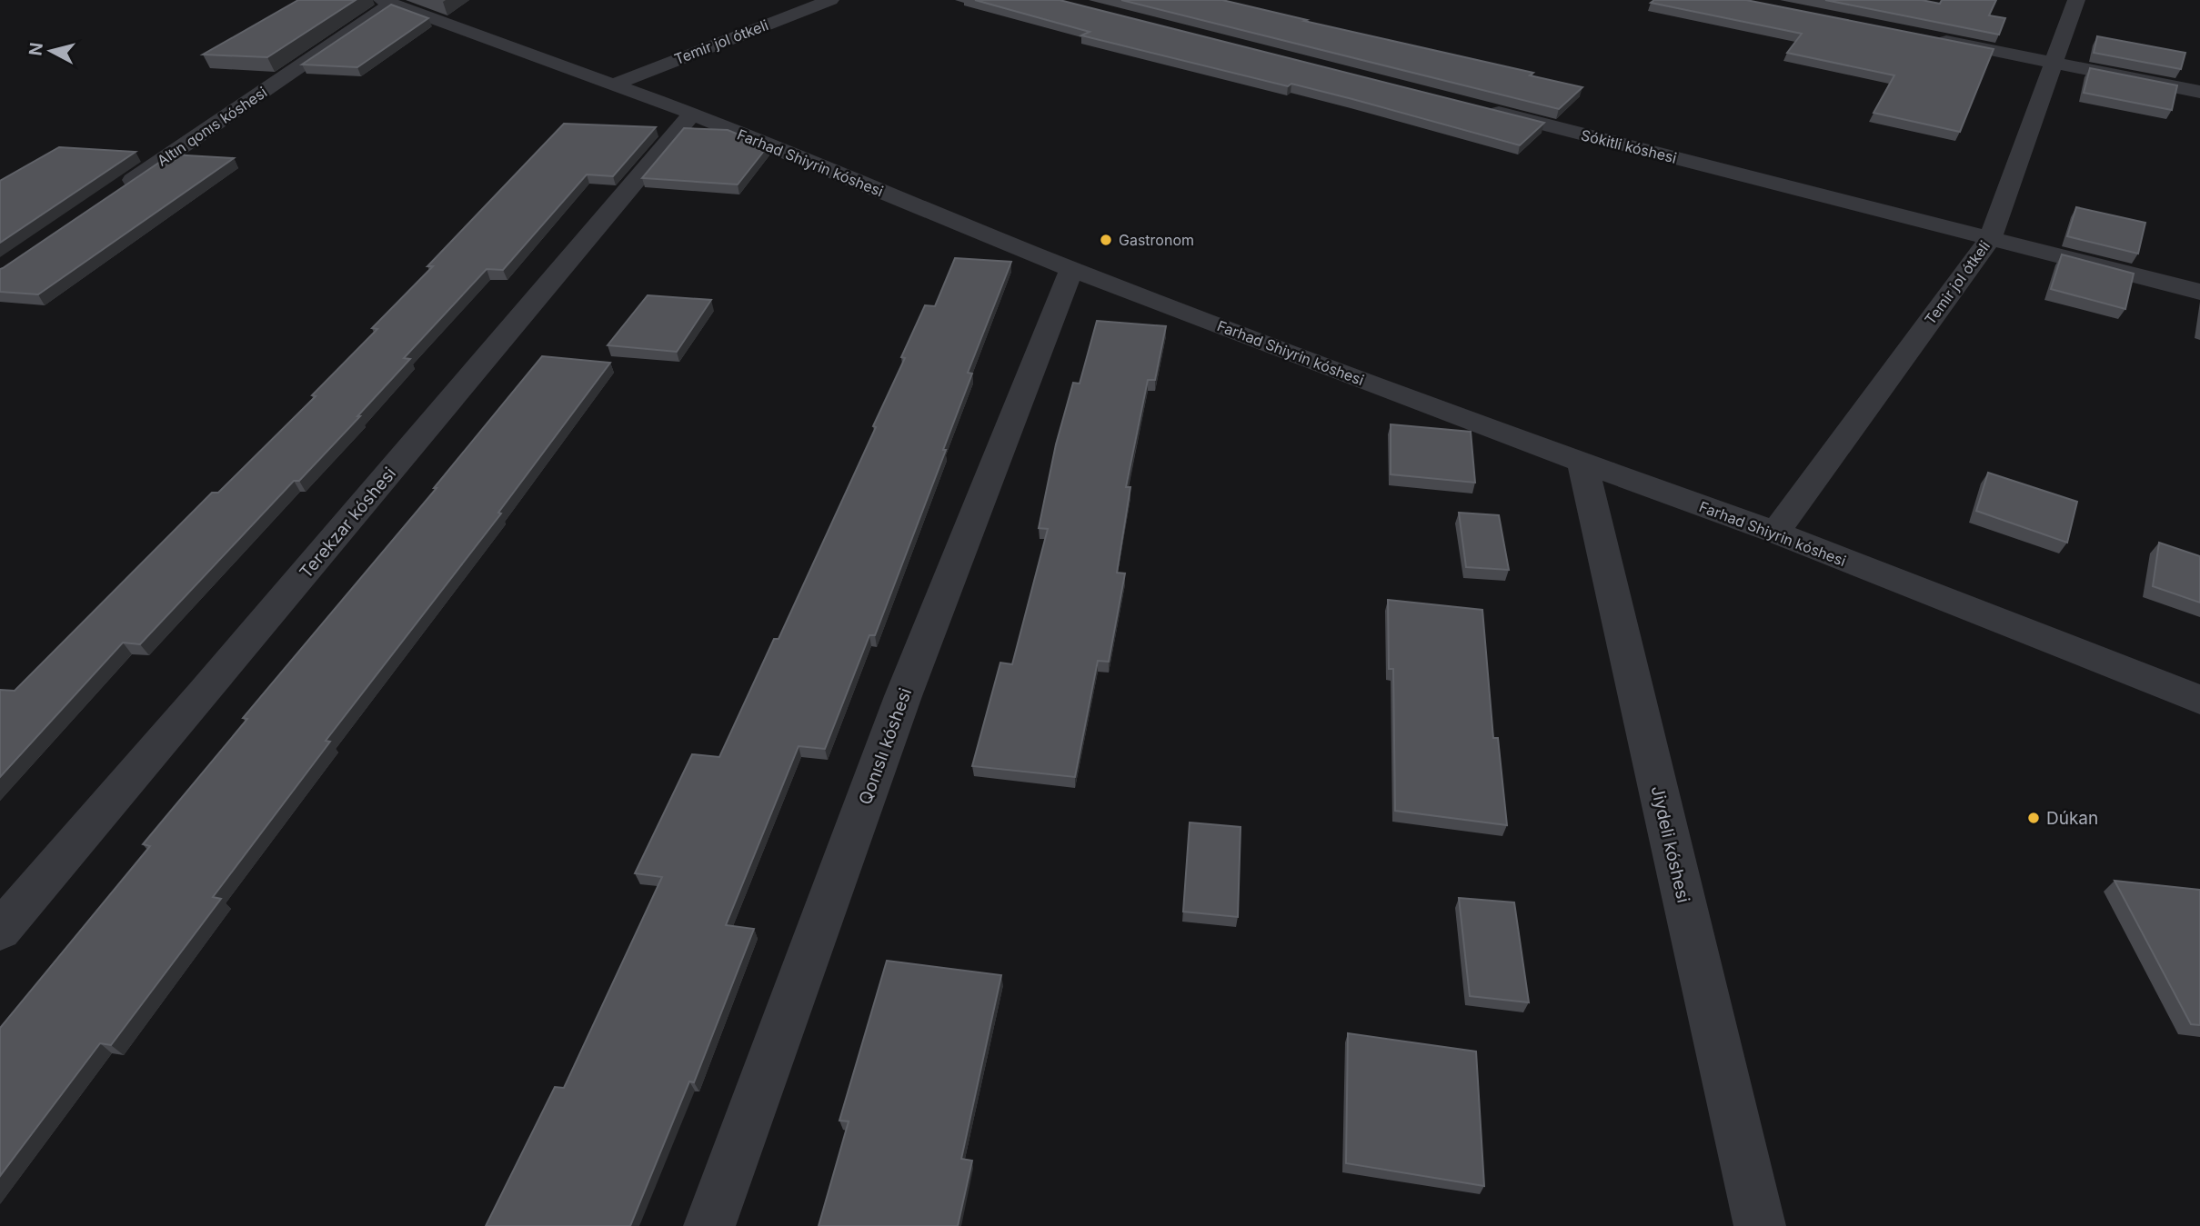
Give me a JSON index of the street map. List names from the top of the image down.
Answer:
{
  "streets": {
    "street": [
      "Temir jol ótkeli",
      "Altın qonıs kóshesi",
      "Sókitli kóshesi",
      "Farhad Shiyrin kóshesi",
      "Terekzar kóshesi",
      "Qonıslı kóshesi",
      "Jiydeli kóshesi"
    ]
  },
  "crossings": [
    ["Temir jol ótkeli", "Sókitli kóshesi"],
    ["Temir jol ótkeli", "Farhad Shiyrin kóshesi"],
    ["Altın qonıs kóshesi", "Farhad Shiyrin kóshesi"],
    ["Farhad Shiyrin kóshesi", "Terekzar kóshesi"],
    ["Farhad Shiyrin kóshesi", "Qonıslı kóshesi"],
    ["Farhad Shiyrin kóshesi", "Jiydeli kóshesi"]
  ],
  "places": ["Gastronom", "Dúkan"],
  "north": "left"
}
